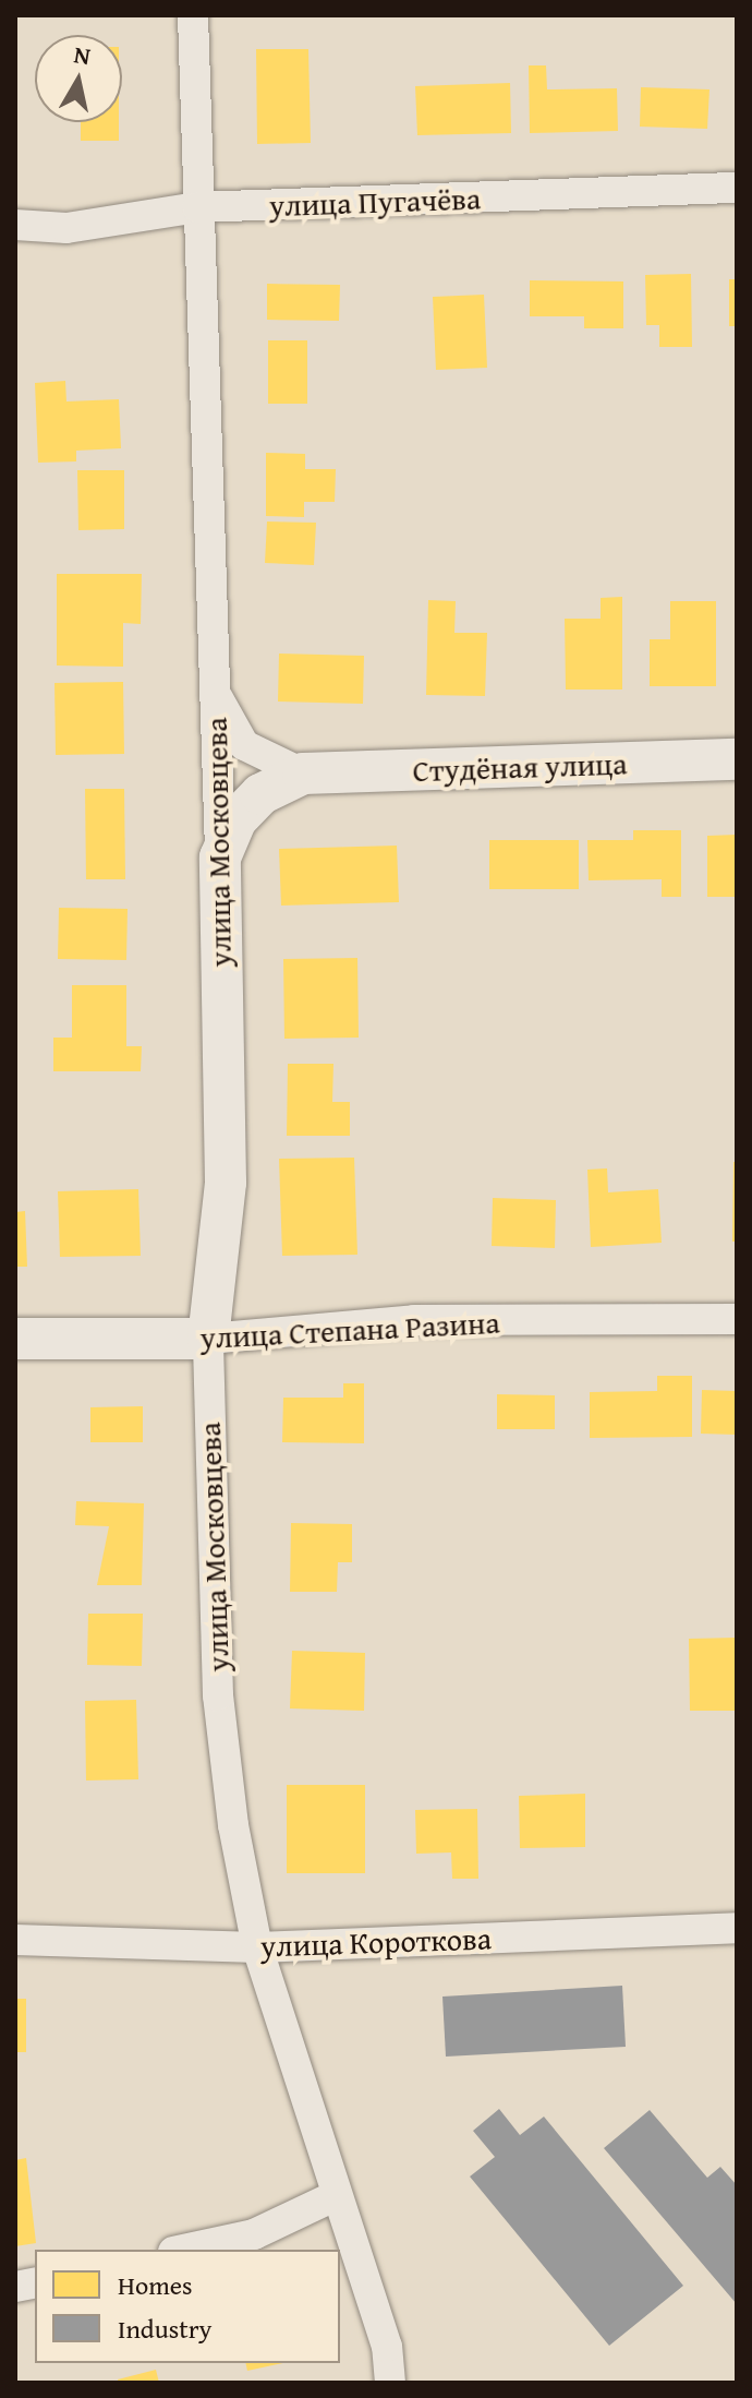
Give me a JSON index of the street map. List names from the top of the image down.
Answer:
{
  "streets": {
    "street": [
      "улица Пугачёва",
      "Студёная улица",
      "улица Московцева",
      "улица Степана Разина",
      "улица Короткова"
    ]
  },
  "crossings": [
    ["улица Пугачёва", "улица Московцева"],
    ["Студёная улица", "улица Московцева"],
    ["улица Московцева", "улица Степана Разина"],
    ["улица Московцева", "улица Короткова"]
  ],
  "legend": ["Homes", "Industry"],
  "north": "top"
}
